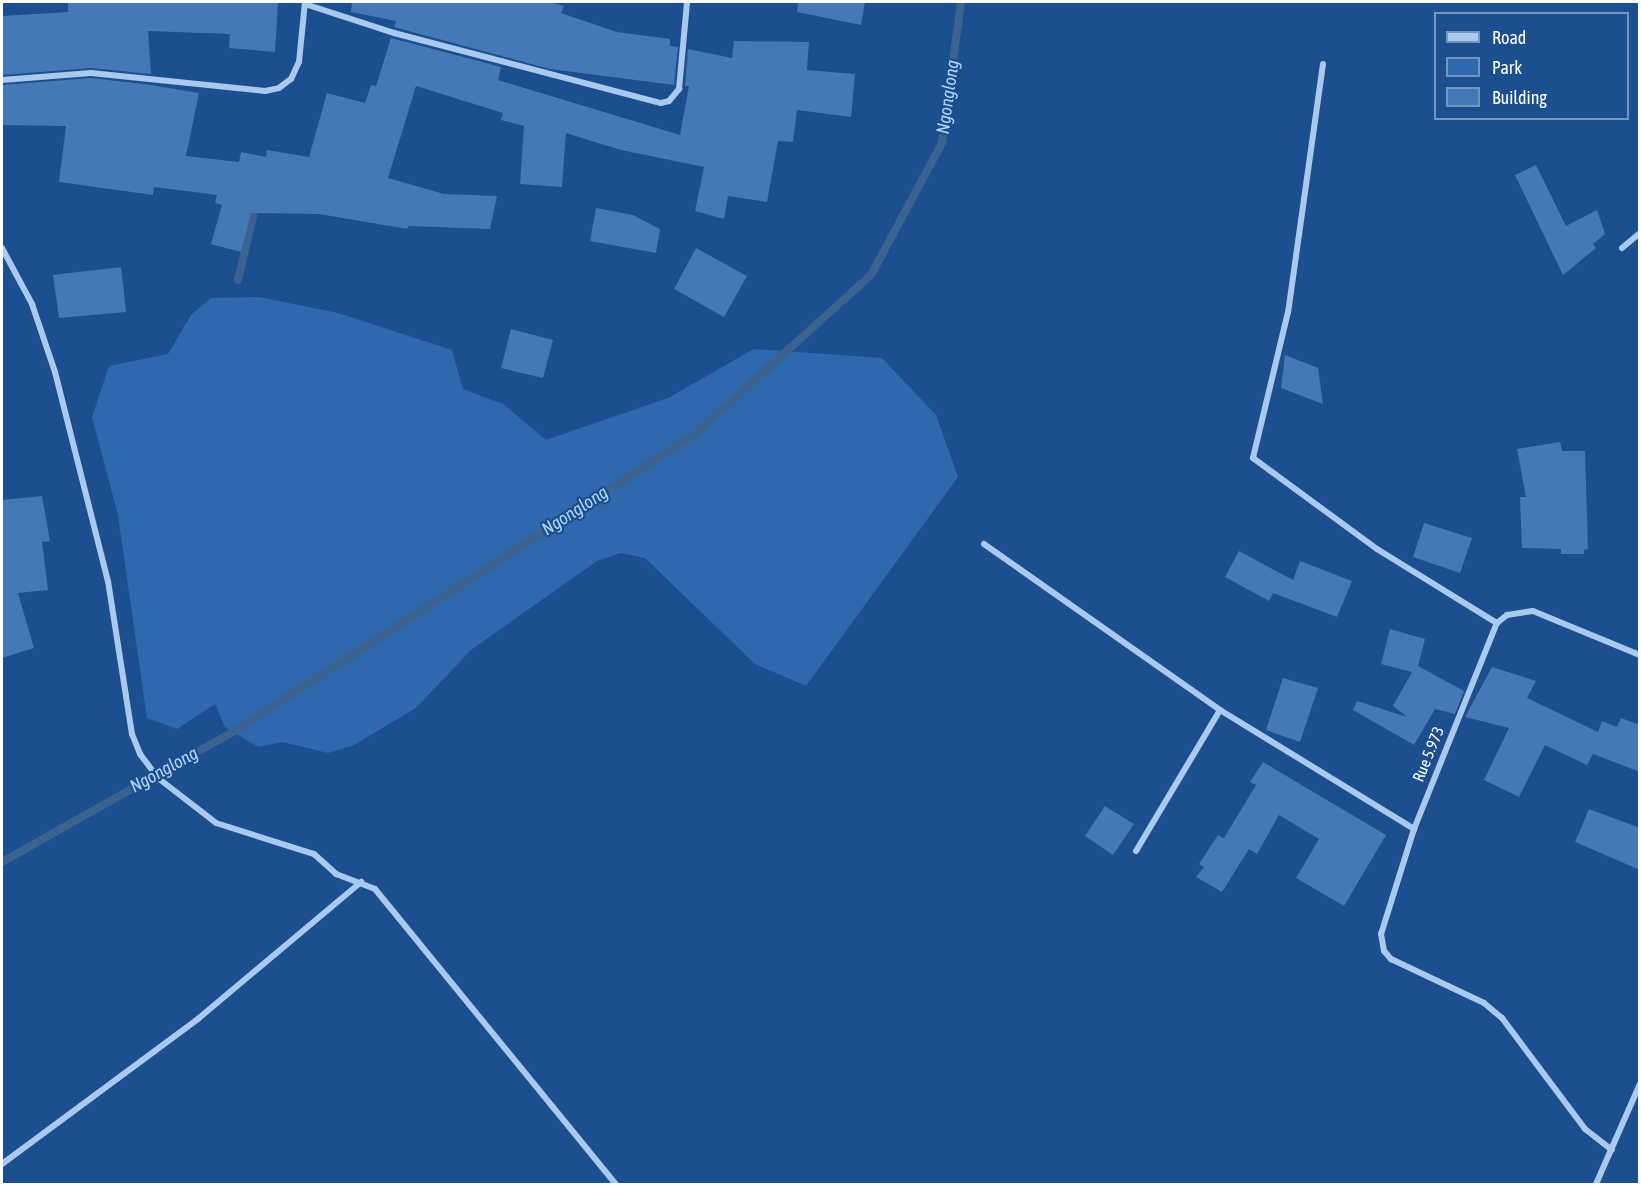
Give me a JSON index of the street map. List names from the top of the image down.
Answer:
{
  "streets": {
    "street": ["Rue 5.973"]
  },
  "water": ["Ngonglong"],
  "legend": ["Road", "Park", "Building"]
}
